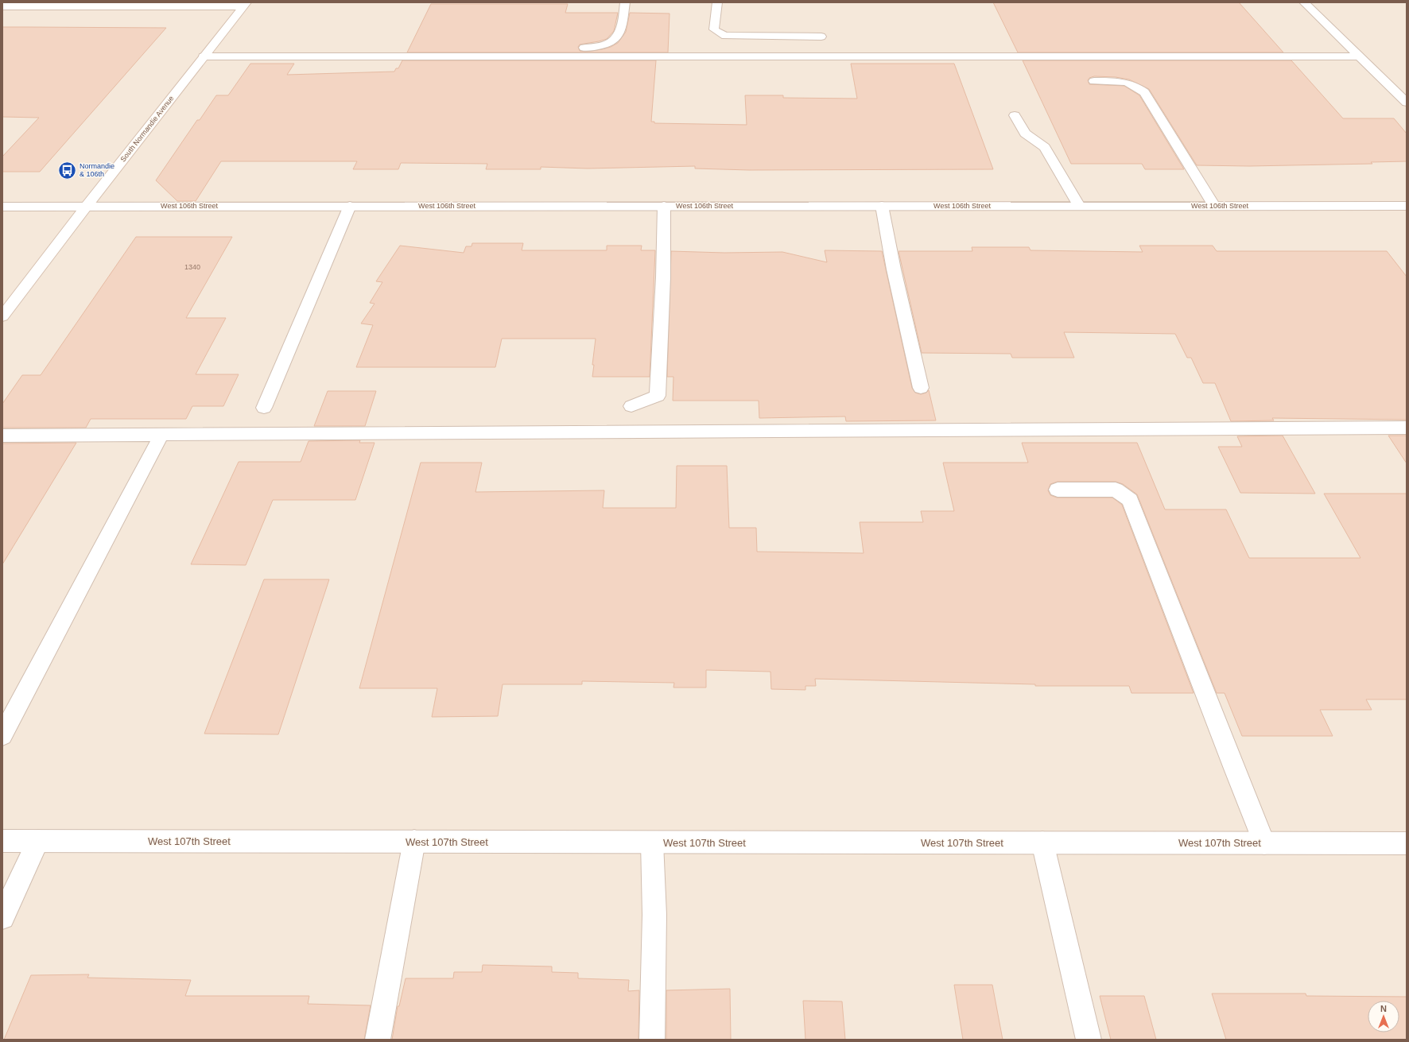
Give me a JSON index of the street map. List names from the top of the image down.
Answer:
{
  "streets": {
    "street": ["South Normandie Avenue", "West 106th Street", "West 107th Street"]
  },
  "crossings": [
    ["South Normandie Avenue", "West 106th Street"]
  ],
  "places": {
    "bus stop": ["Normandie & 106th"]
  },
  "house_numbers": ["1340"],
  "north": "top"
}
